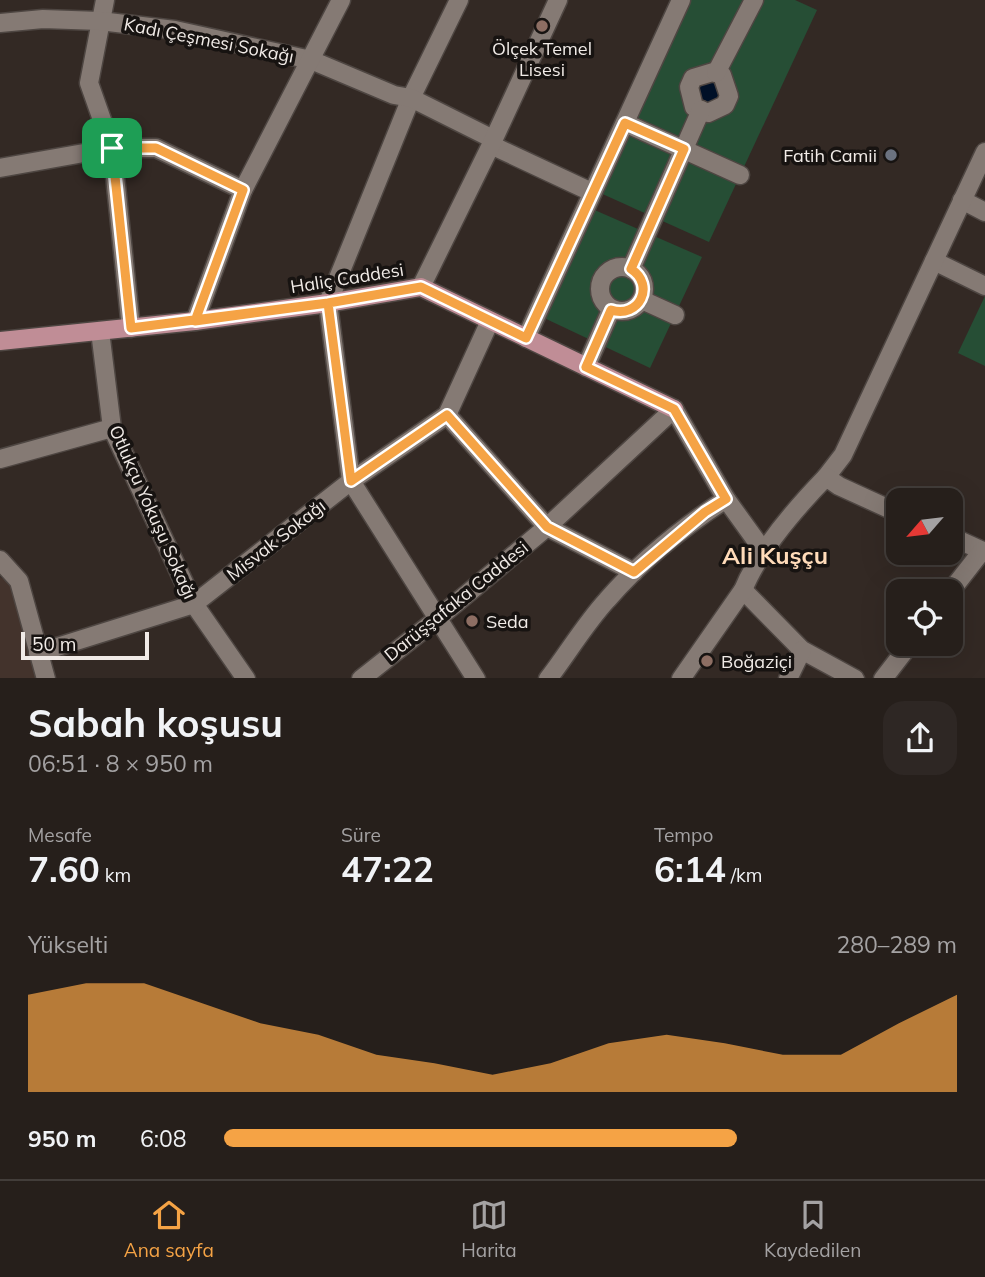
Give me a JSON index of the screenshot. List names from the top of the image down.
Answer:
{
  "streets": {
    "main road": ["Haliç Caddesi"],
    "street": [
      "Kadı Çeşmesi Sokağı",
      "Otlukçu Yokuşu Sokağı",
      "Misvak Sokağı",
      "Darüşşafaka Caddesi"
    ]
  },
  "crossings": [
    ["Haliç Caddesi", "Otlukçu Yokuşu Sokağı"],
    ["Haliç Caddesi", "Darüşşafaka Caddesi"],
    ["Otlukçu Yokuşu Sokağı", "Misvak Sokağı"]
  ],
  "districts": ["Ali Kuşçu"],
  "places": [
    "Ölçek Temel Lisesi",
    "Fatih Camii",
    "Seda",
    "Boğaziçi"
  ],
  "scale_bar": "50 m",
  "north": "bottom left",
  "page": {
    "scale": "50 m",
    "heading": ["Sabah koşusu", "06:51 · 8 × 950 m"],
    "stats": [
      ["Mesafe", "7.60 km"],
      ["Süre", "47:22"],
      ["Tempo", "6:14 /km"]
    ],
    "chart": ["Yükselti", "280–289 m"],
    "list": [
      {
        "name": "950 m",
        "note": "6:08"
      }
    ],
    "tabs": ["Ana sayfa", "Harita", "Kaydedilen"]
  }
}
